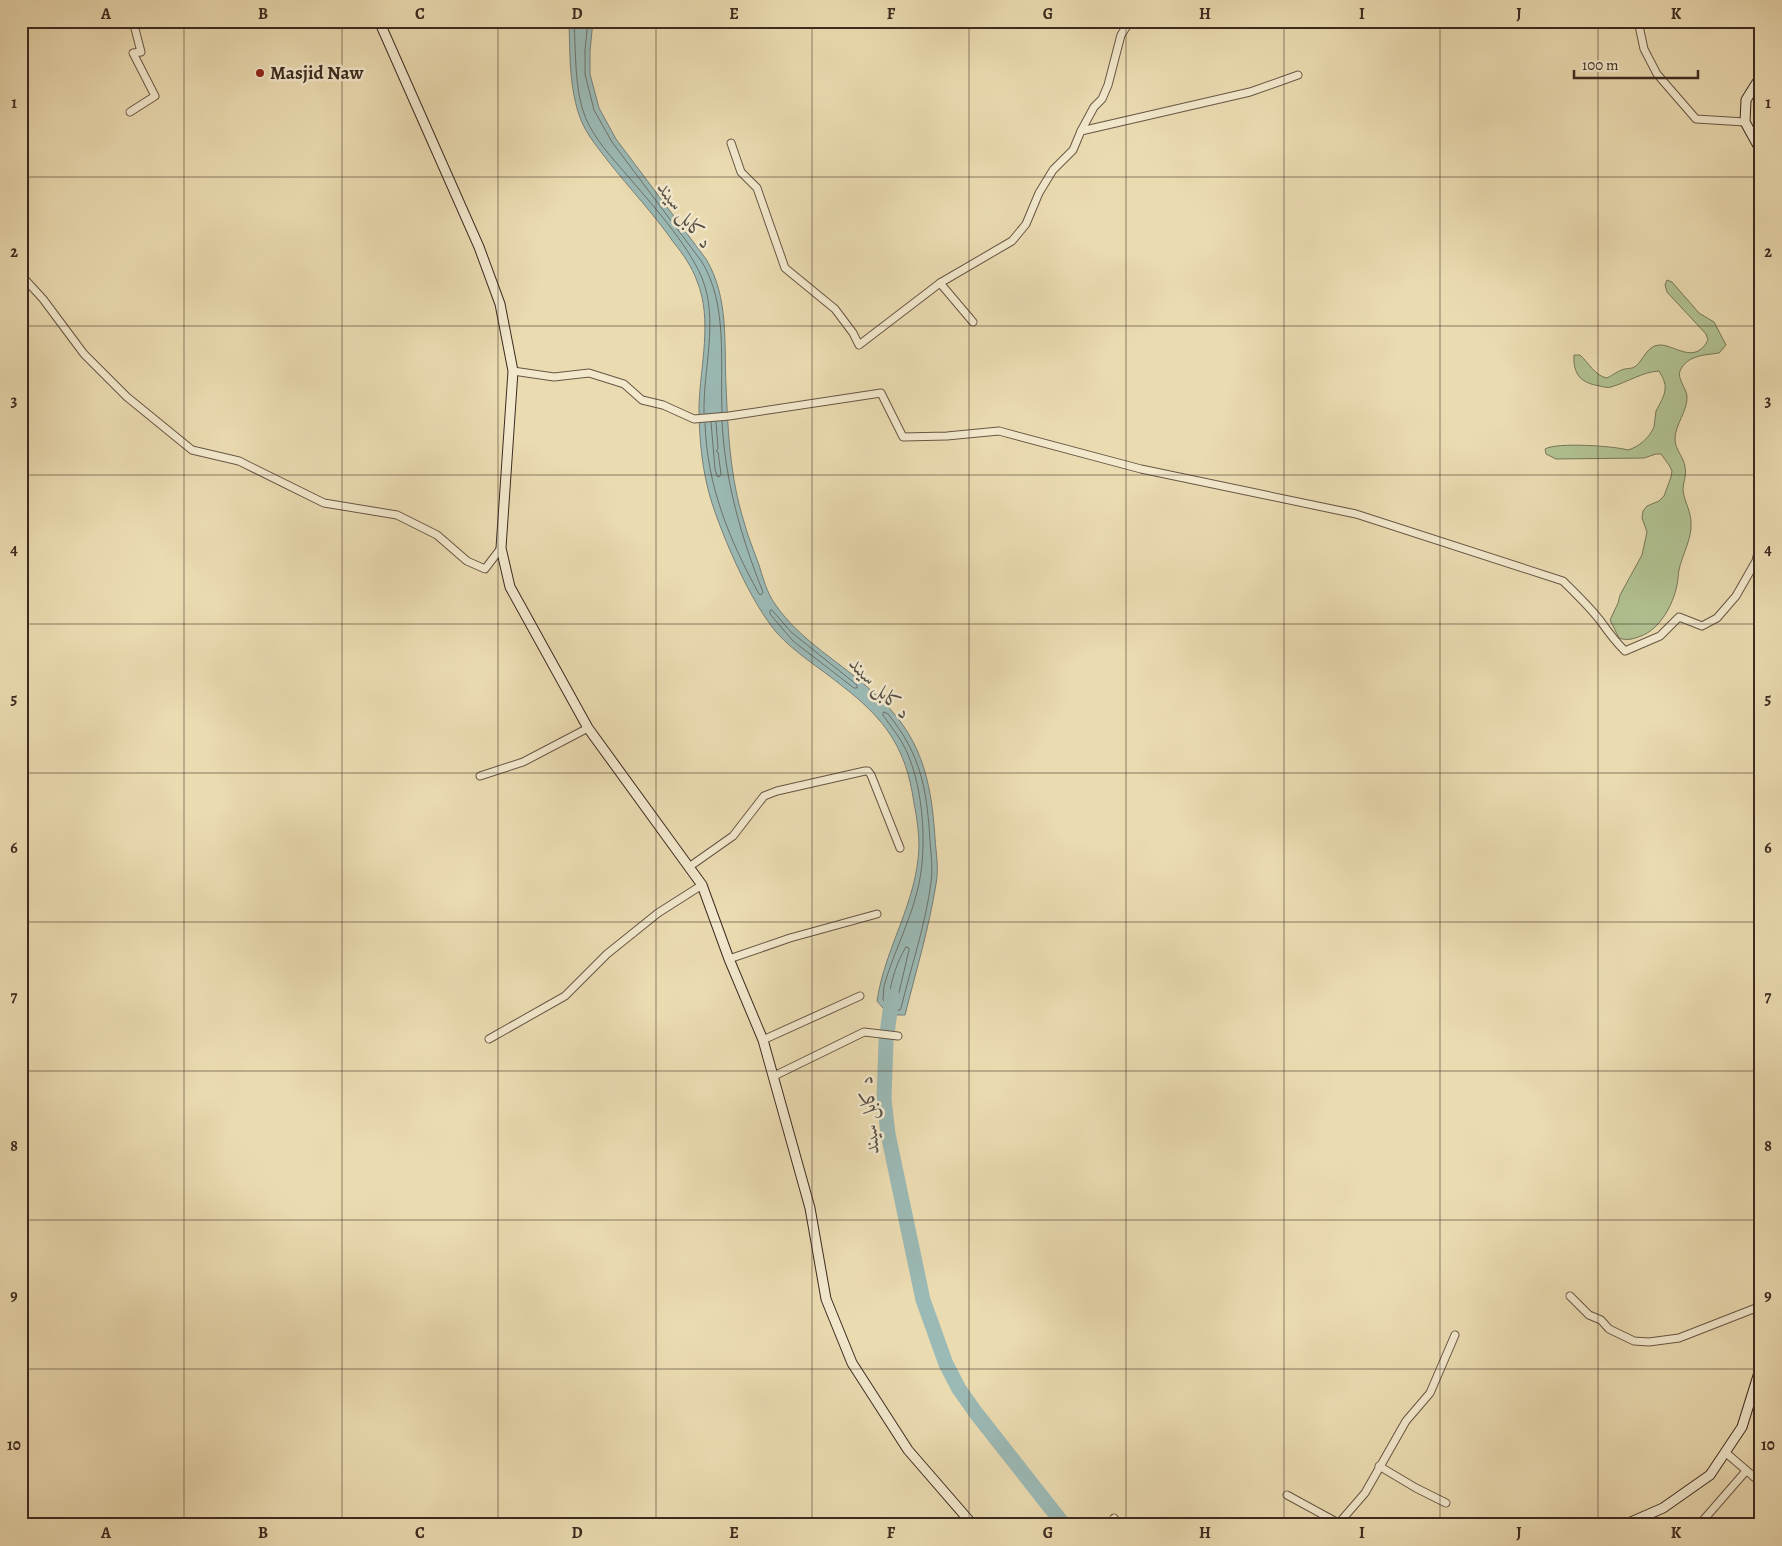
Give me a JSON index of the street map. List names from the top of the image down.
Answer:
{
  "water": ["د کابل سيند"],
  "places": ["Masjid Naw"],
  "scale_bar": "100 m",
  "grid": {
    "columns": [
      "A",
      "B",
      "C",
      "D",
      "E",
      "F",
      "G",
      "H",
      "I",
      "J",
      "K"
    ],
    "rows": [
      "1",
      "2",
      "3",
      "4",
      "5",
      "6",
      "7",
      "8",
      "9",
      "10"
    ]
  }
}
